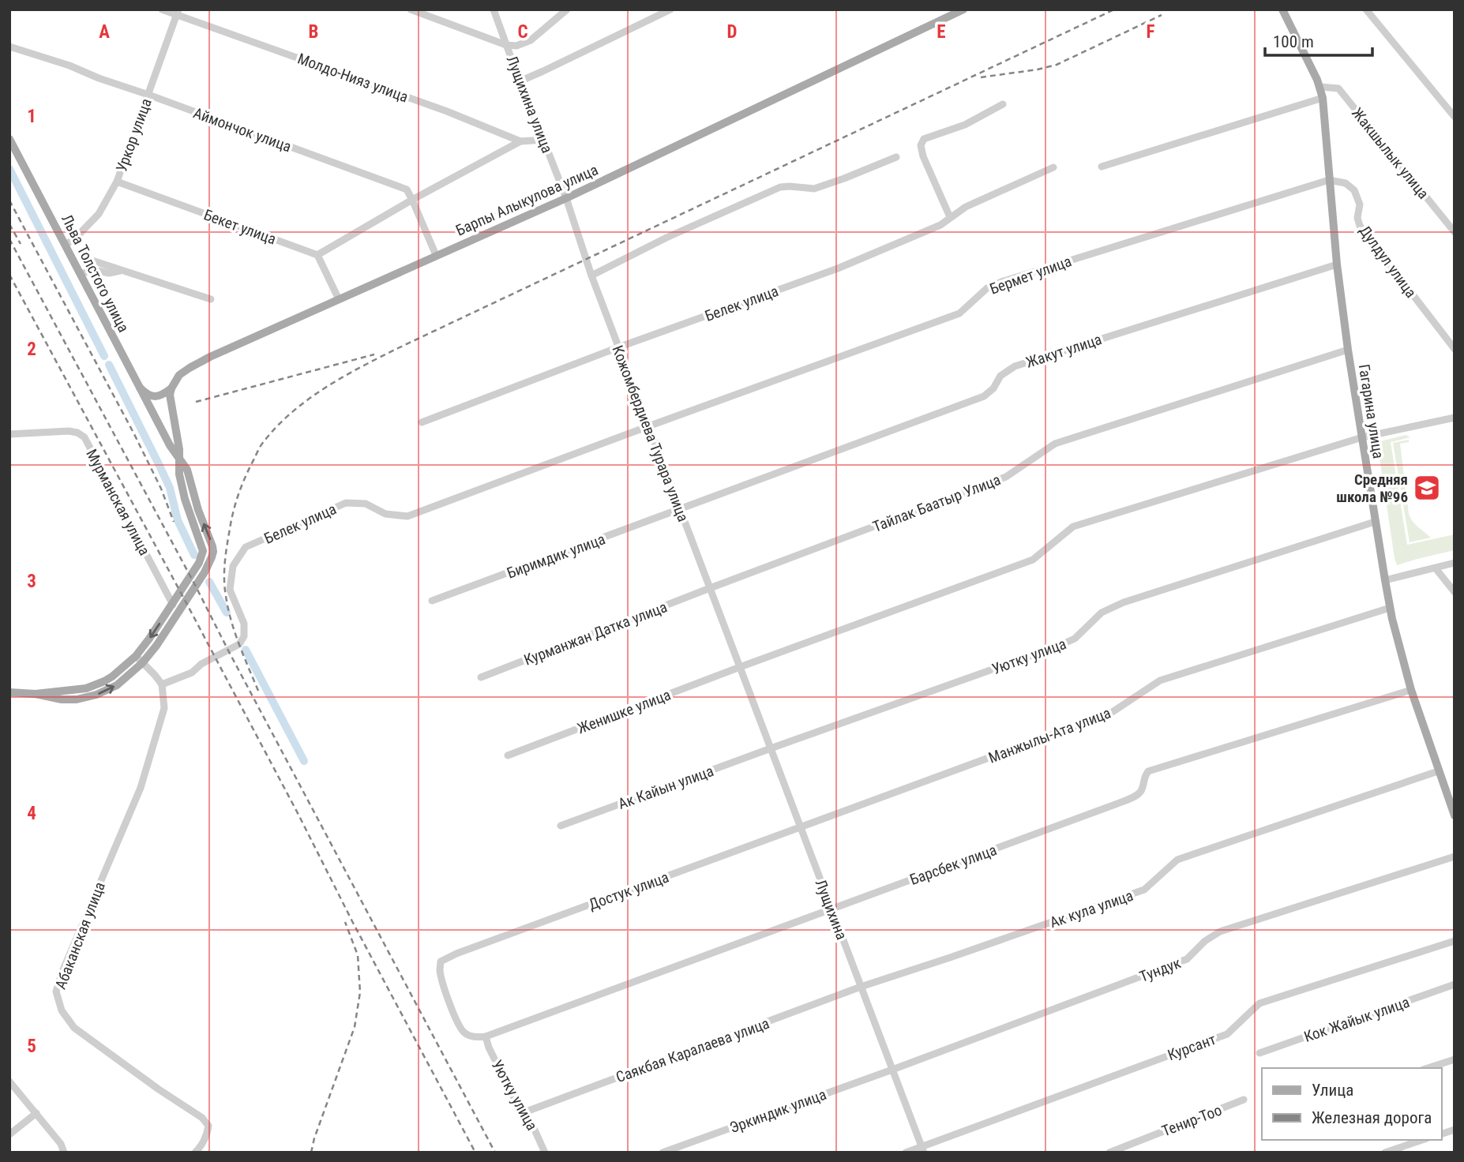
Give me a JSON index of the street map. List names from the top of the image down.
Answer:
{
  "streets": {
    "main road": ["Барпы Алыкулова улица", "Льва Толстого улица", "Гагарина улица"],
    "street": [
      "Молдо-Нияз улица",
      "Лущихина улица",
      "Аймончок улица",
      "Уркор улица",
      "Жакшылык улица",
      "Бекет улица",
      "Дулдул улица",
      "Бермет улица",
      "Белек улица",
      "Жакут улица",
      "Кожомбердиева Турара улица",
      "Мурманская улица",
      "Тайлак Баатыр Улица",
      "Биримдик улица",
      "Курманжан Датка улица",
      "Уютку улица",
      "Женишке улица",
      "Манжылы-Ата улица",
      "Ак Кайын улица",
      "Барсбек улица",
      "Достук улица",
      "Ак кула улица",
      "Лущихина",
      "Абаканская улица",
      "Тундук",
      "Кок Жайык улица",
      "Курсант",
      "Саякбая Каралаева улица",
      "Эркиндик улица",
      "Тенир-Тоо"
    ]
  },
  "crossings": [
    ["Молдо-Нияз улица", "Лущихина улица"],
    ["Молдо-Нияз улица", "Уркор улица"],
    ["Лущихина улица", "Барпы Алыкулова улица"],
    ["Лущихина улица", "Кожомбердиева Турара улица"],
    ["Аймончок улица", "Уркор улица"],
    ["Аймончок улица", "Барпы Алыкулова улица"],
    ["Уркор улица", "Бекет улица"],
    ["Уркор улица", "Льва Толстого улица"],
    ["Жакшылык улица", "Гагарина улица"],
    ["Барпы Алыкулова улица", "Кожомбердиева Турара улица"],
    ["Дулдул улица", "Бермет улица"],
    ["Дулдул улица", "Гагарина улица"],
    ["Бермет улица", "Белек улица"],
    ["Бермет улица", "Гагарина улица"],
    ["Бермет улица", "Кожомбердиева Турара улица"],
    ["Белек улица", "Кожомбердиева Турара улица"],
    ["Белек улица", "Абаканская улица"],
    ["Жакут улица", "Гагарина улица"],
    ["Жакут улица", "Кожомбердиева Турара улица"],
    ["Жакут улица", "Биримдик улица"],
    ["Гагарина улица", "Тайлак Баатыр Улица"],
    ["Гагарина улица", "Уютку улица"],
    ["Гагарина улица", "Женишке улица"],
    ["Гагарина улица", "Манжылы-Ата улица"],
    ["Гагарина улица", "Барсбек улица"],
    ["Гагарина улица", "Ак кула улица"],
    ["Кожомбердиева Турара улица", "Тайлак Баатыр Улица"],
    ["Кожомбердиева Турара улица", "Биримдик улица"],
    ["Кожомбердиева Турара улица", "Курманжан Датка улица"],
    ["Кожомбердиева Турара улица", "Женишке улица"],
    ["Кожомбердиева Турара улица", "Лущихина"],
    ["Тайлак Баатыр Улица", "Курманжан Датка улица"],
    ["Уютку улица", "Ак Кайын улица"],
    ["Уютку улица", "Барсбек улица"],
    ["Уютку улица", "Достук улица"],
    ["Уютку улица", "Лущихина"],
    ["Уютку улица", "Саякбая Каралаева улица"],
    ["Женишке улица", "Лущихина"],
    ["Манжылы-Ата улица", "Достук улица"],
    ["Манжылы-Ата улица", "Лущихина"],
    ["Ак Кайын улица", "Лущихина"],
    ["Барсбек улица", "Достук улица"],
    ["Барсбек улица", "Лущихина"],
    ["Достук улица", "Лущихина"],
    ["Ак кула улица", "Лущихина"],
    ["Ак кула улица", "Саякбая Каралаева улица"],
    ["Лущихина", "Тундук"],
    ["Лущихина", "Курсант"],
    ["Лущихина", "Саякбая Каралаева улица"],
    ["Лущихина", "Эркиндик улица"],
    ["Тундук", "Эркиндик улица"]
  ],
  "places": {
    "school or university": ["Средняя школа №96"]
  },
  "legend": ["Улица", "Железная дорога"],
  "scale_bar": "100 m",
  "grid": {
    "columns": [
      "A",
      "B",
      "C",
      "D",
      "E",
      "F"
    ],
    "rows": [
      "1",
      "2",
      "3",
      "4",
      "5"
    ]
  }
}
